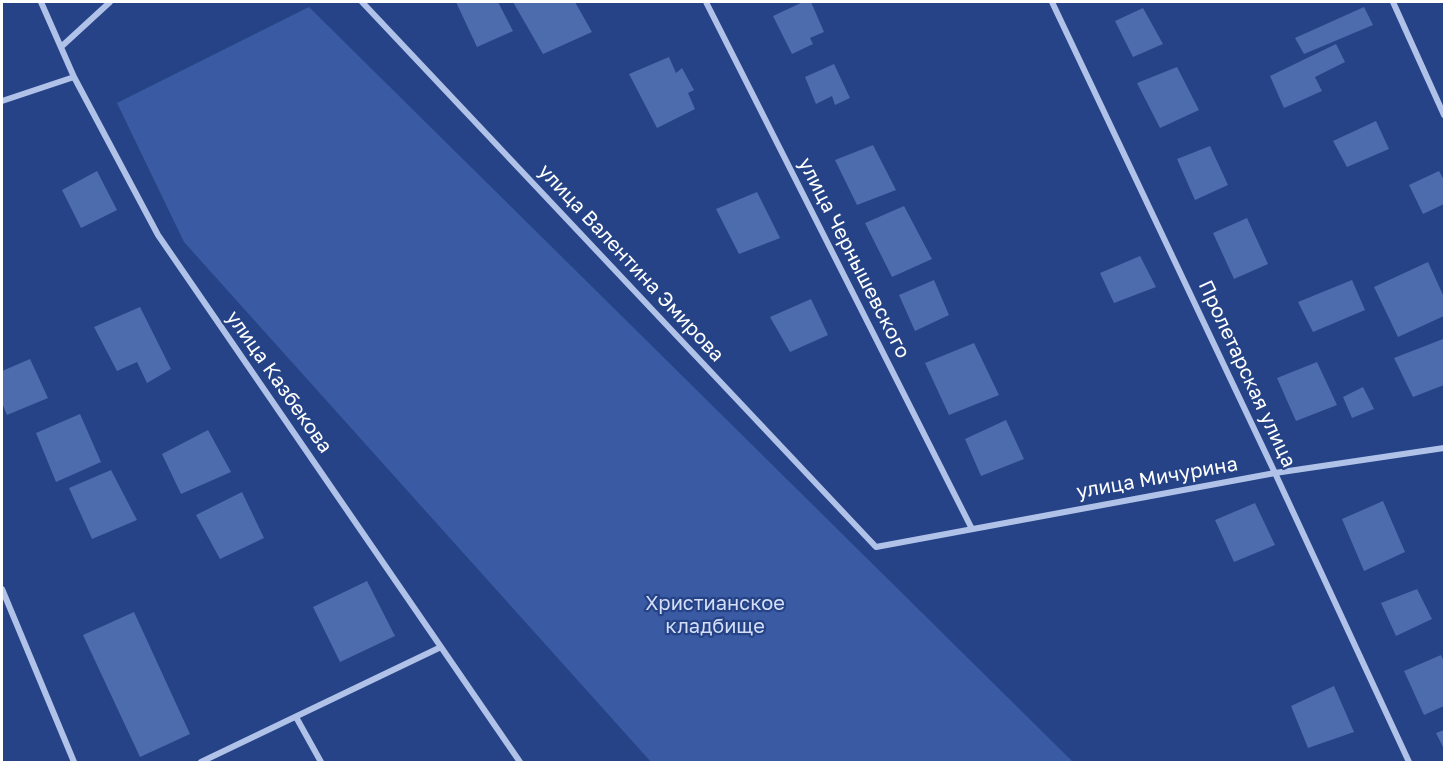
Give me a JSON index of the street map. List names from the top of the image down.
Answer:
{
  "streets": {
    "street": [
      "улица Чернышевского",
      "улица Валентина Эмирова",
      "Пролетарская улица",
      "улица Казбекова",
      "улица Мичурина"
    ]
  },
  "crossings": [
    ["улица Чернышевского", "улица Мичурина"],
    ["улица Валентина Эмирова", "улица Мичурина"],
    ["Пролетарская улица", "улица Мичурина"]
  ],
  "parks": ["Христианское кладбище"]
}
